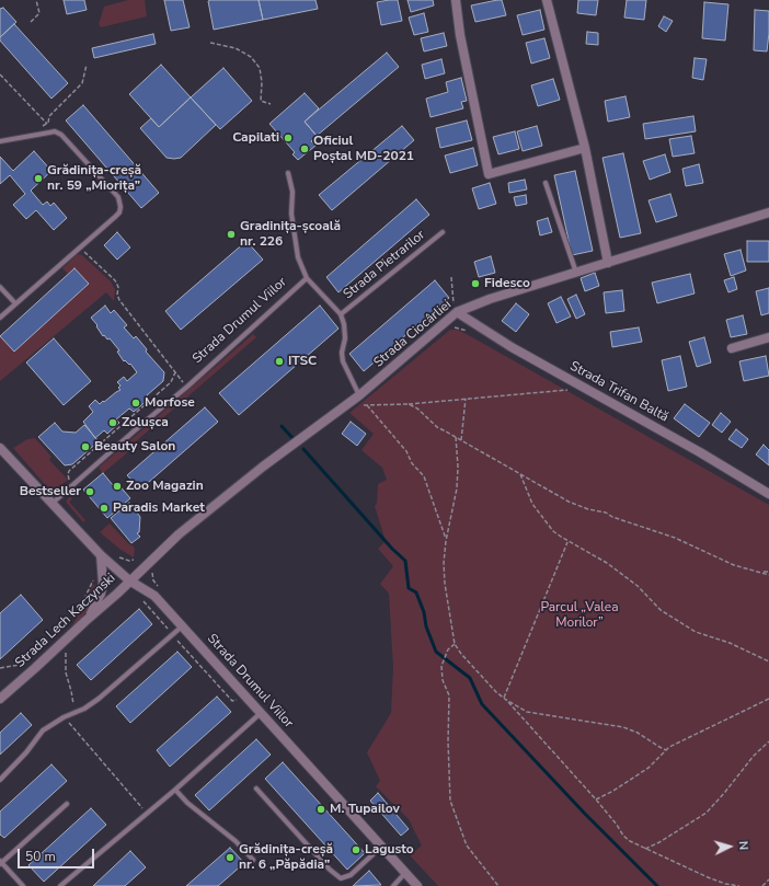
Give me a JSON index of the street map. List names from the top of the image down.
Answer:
{
  "streets": {
    "street": [
      "Strada Drumul Viilor",
      "Strada Ciocârliei",
      "Strada Trifan Baltă",
      "Strada Lech Kaczynski"
    ],
    "lane": ["Strada Pietrarilor"]
  },
  "crossings": [
    ["Strada Pietrarilor", "Strada Drumul Viilor"],
    ["Strada Pietrarilor", "Strada Ciocârliei"],
    ["Strada Drumul Viilor", "Strada Ciocârliei"],
    ["Strada Drumul Viilor", "Strada Lech Kaczynski"],
    ["Strada Ciocârliei", "Strada Trifan Baltă"],
    ["Strada Ciocârliei", "Strada Lech Kaczynski"]
  ],
  "parks": ["Parcul „Valea Morilor”"],
  "places": [
    "Capilati",
    "Oficiul Poștal MD-2021",
    "Grădinița-creșă nr. 59 „Miorița”",
    "Gradinița-școală nr. 226",
    "Fidesco",
    "ITSC",
    "Morfose",
    "Zolușca",
    "Beauty Salon",
    "Zoo Magazin",
    "Bestseller",
    "Paradis Market",
    "M. Tupailov",
    "Lagusto",
    "Grădinița-creșă nr. 6 „Păpădia”"
  ],
  "scale_bar": "50 m",
  "north": "right"
}
